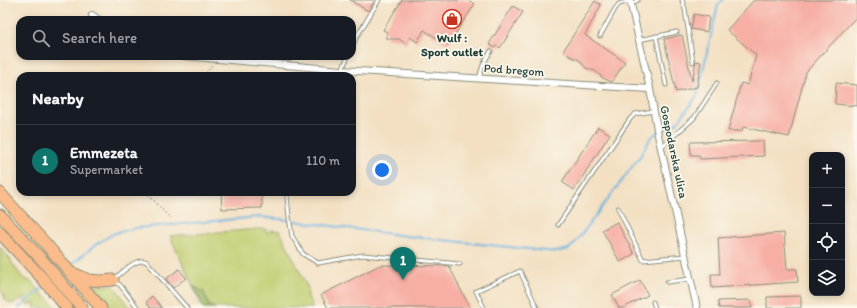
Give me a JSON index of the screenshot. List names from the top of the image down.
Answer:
{
  "streets": {
    "street": ["Pod bregom", "Gospodarska ulica"]
  },
  "crossings": [
    ["Pod bregom", "Gospodarska ulica"]
  ],
  "places": {
    "shop": ["Wulf : Sport outlet"]
  },
  "page": {
    "search": "Search here",
    "heading": "Nearby",
    "list": [
      {
        "mark": "1",
        "name": "Emmezeta",
        "note": "Supermarket",
        "value": "110 m"
      }
    ],
    "map_buttons": ["+", "−"],
    "pins": "1"
  }
}
